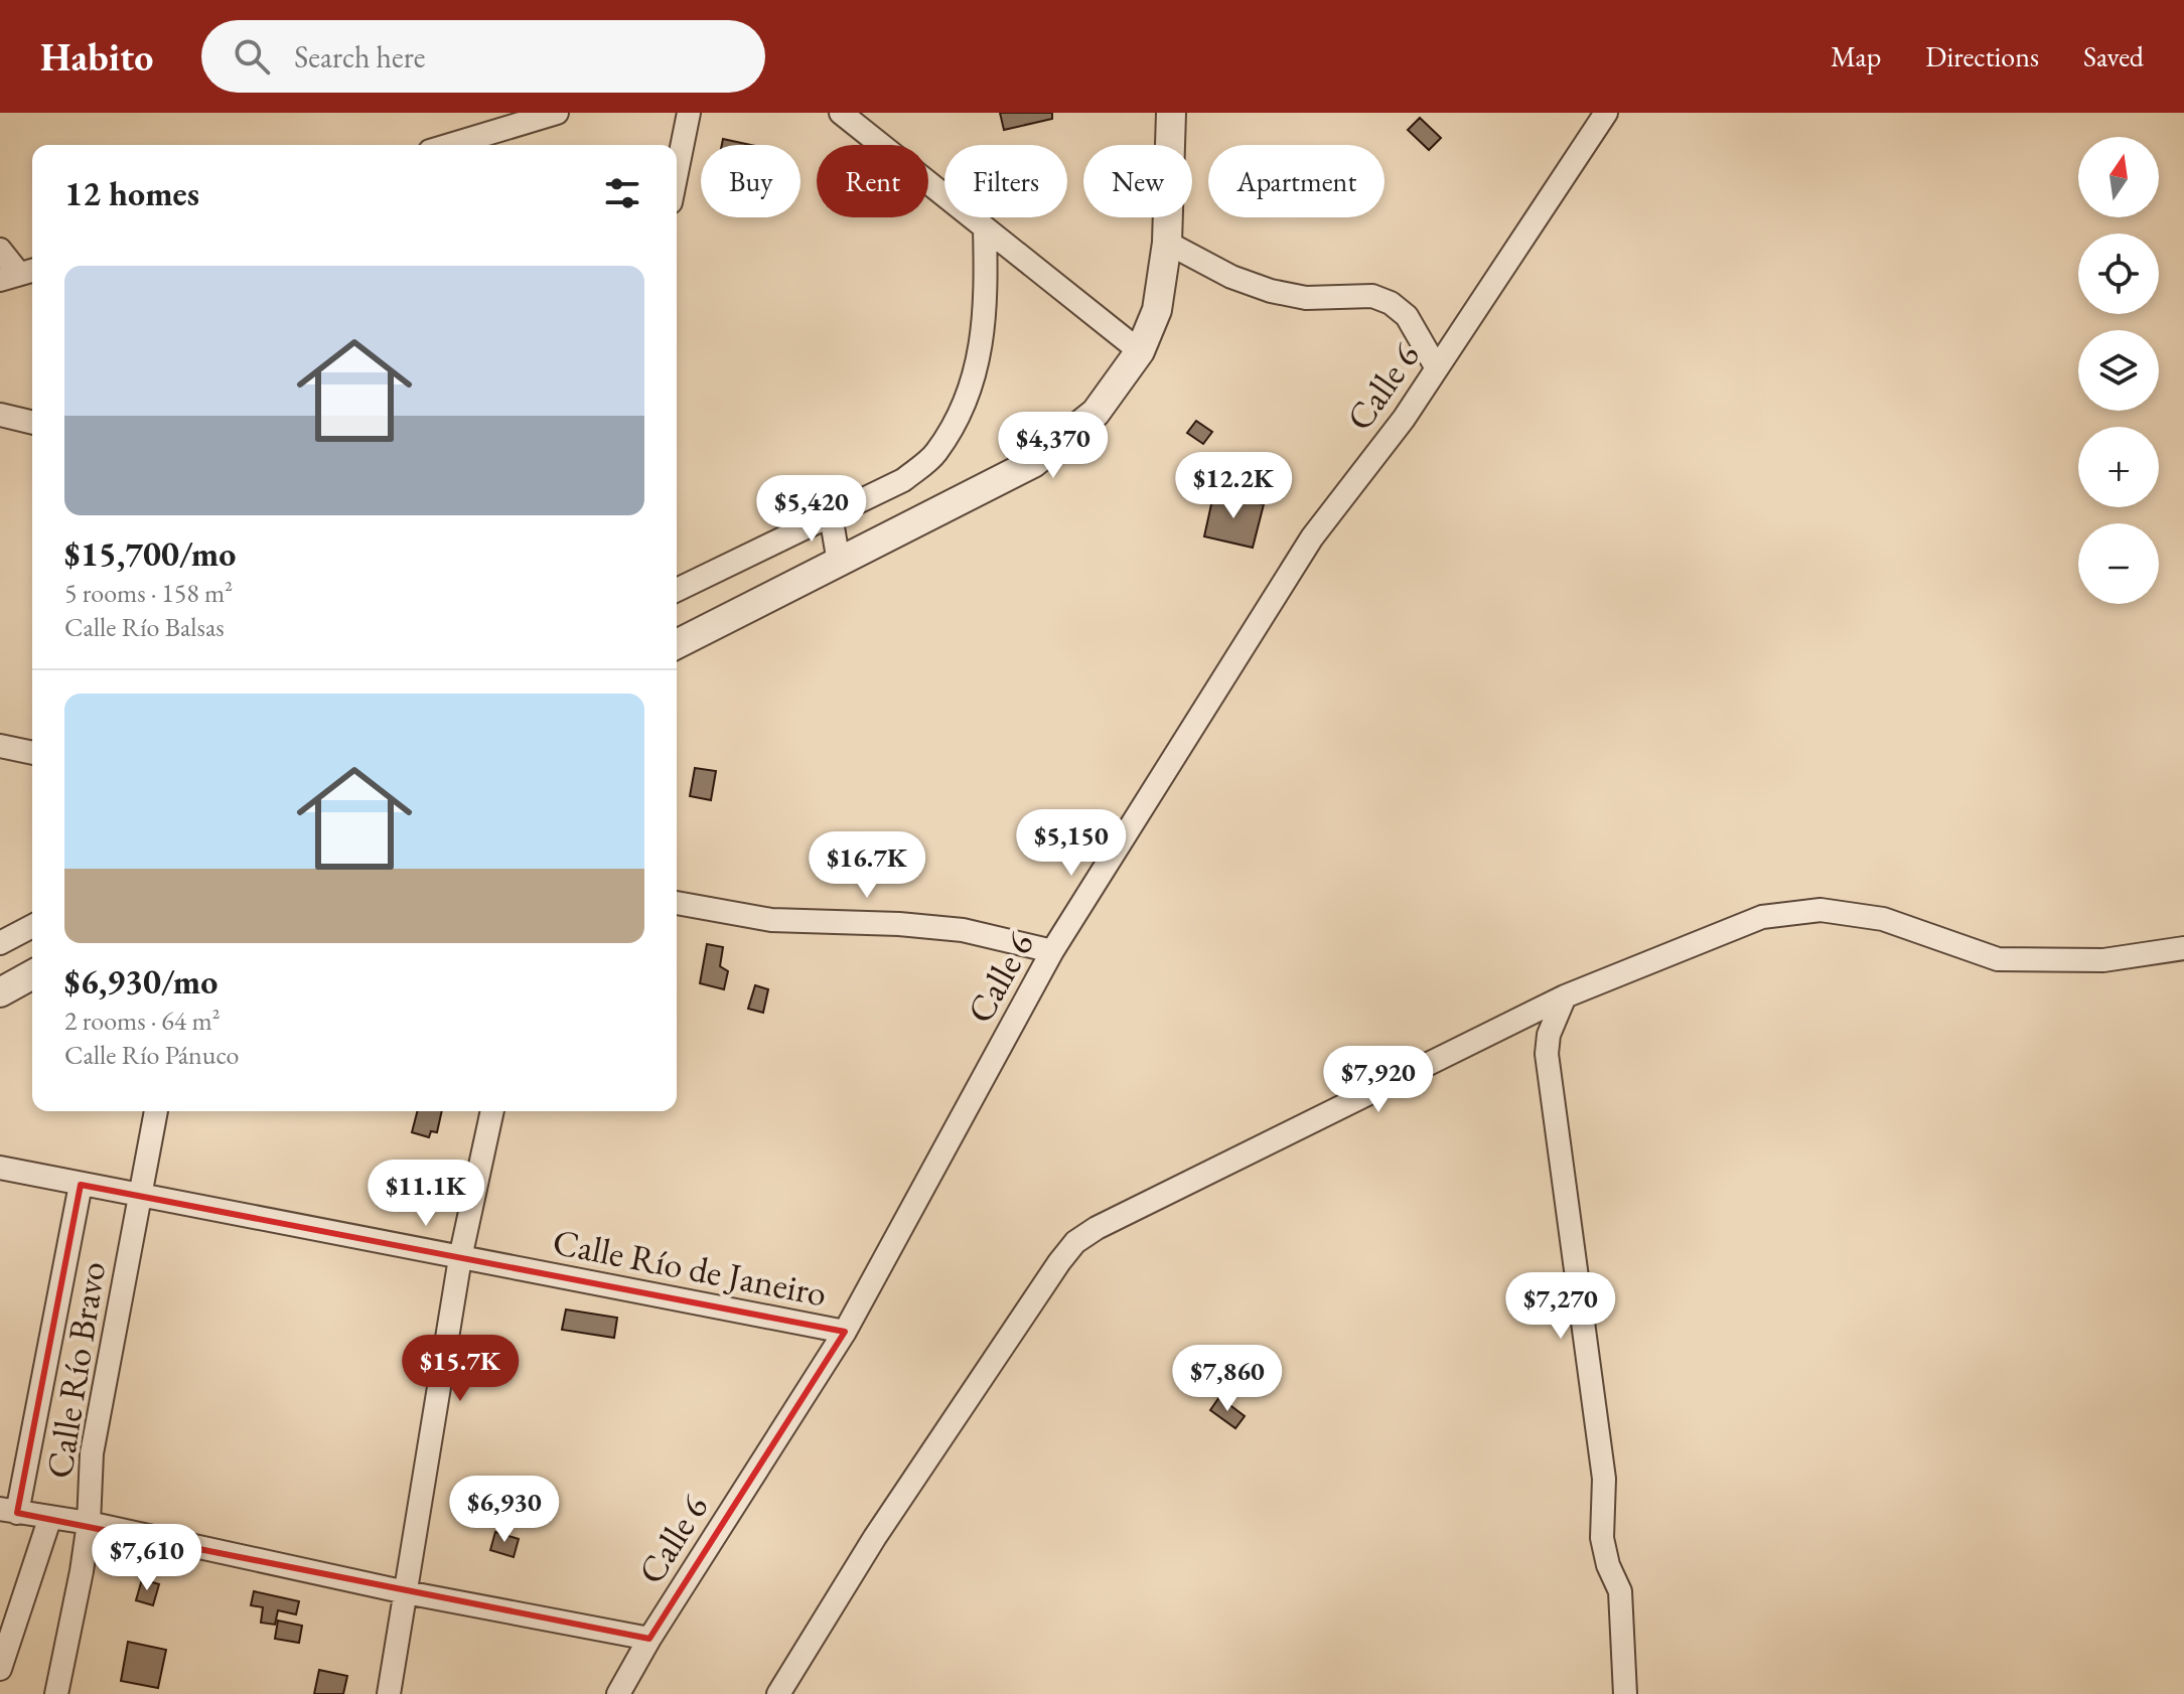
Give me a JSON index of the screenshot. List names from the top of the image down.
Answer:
{
  "streets": {
    "street": ["Calle 6", "Calle Río de Janeiro", "Calle Río Bravo"]
  },
  "crossings": [
    ["Calle 6", "Calle Río de Janeiro"],
    ["Calle Río de Janeiro", "Calle Río Bravo"]
  ],
  "north": "top",
  "page": {
    "header": "Habito",
    "search": "Search here",
    "nav": ["Map", "Directions", "Saved"],
    "map_buttons": ["+", "−"],
    "chip": [
      "Buy",
      "Rent",
      "Filters",
      "New",
      "Apartment"
    ],
    "heading": "12 homes",
    "list": [
      {
        "name": "$15,700/mo",
        "note": "5 rooms · 158 m² · Calle Río Balsas"
      },
      {
        "name": "$6,930/mo",
        "note": "2 rooms · 64 m² · Calle Río Pánuco"
      }
    ],
    "price": [
      "$4,370",
      "$12.2K",
      "$5,420",
      "$5,150",
      "$16.7K",
      "$7,920",
      "$11.1K",
      "$7,270",
      "$15.7K",
      "$7,860",
      "$6,930",
      "$7,610"
    ]
  }
}
